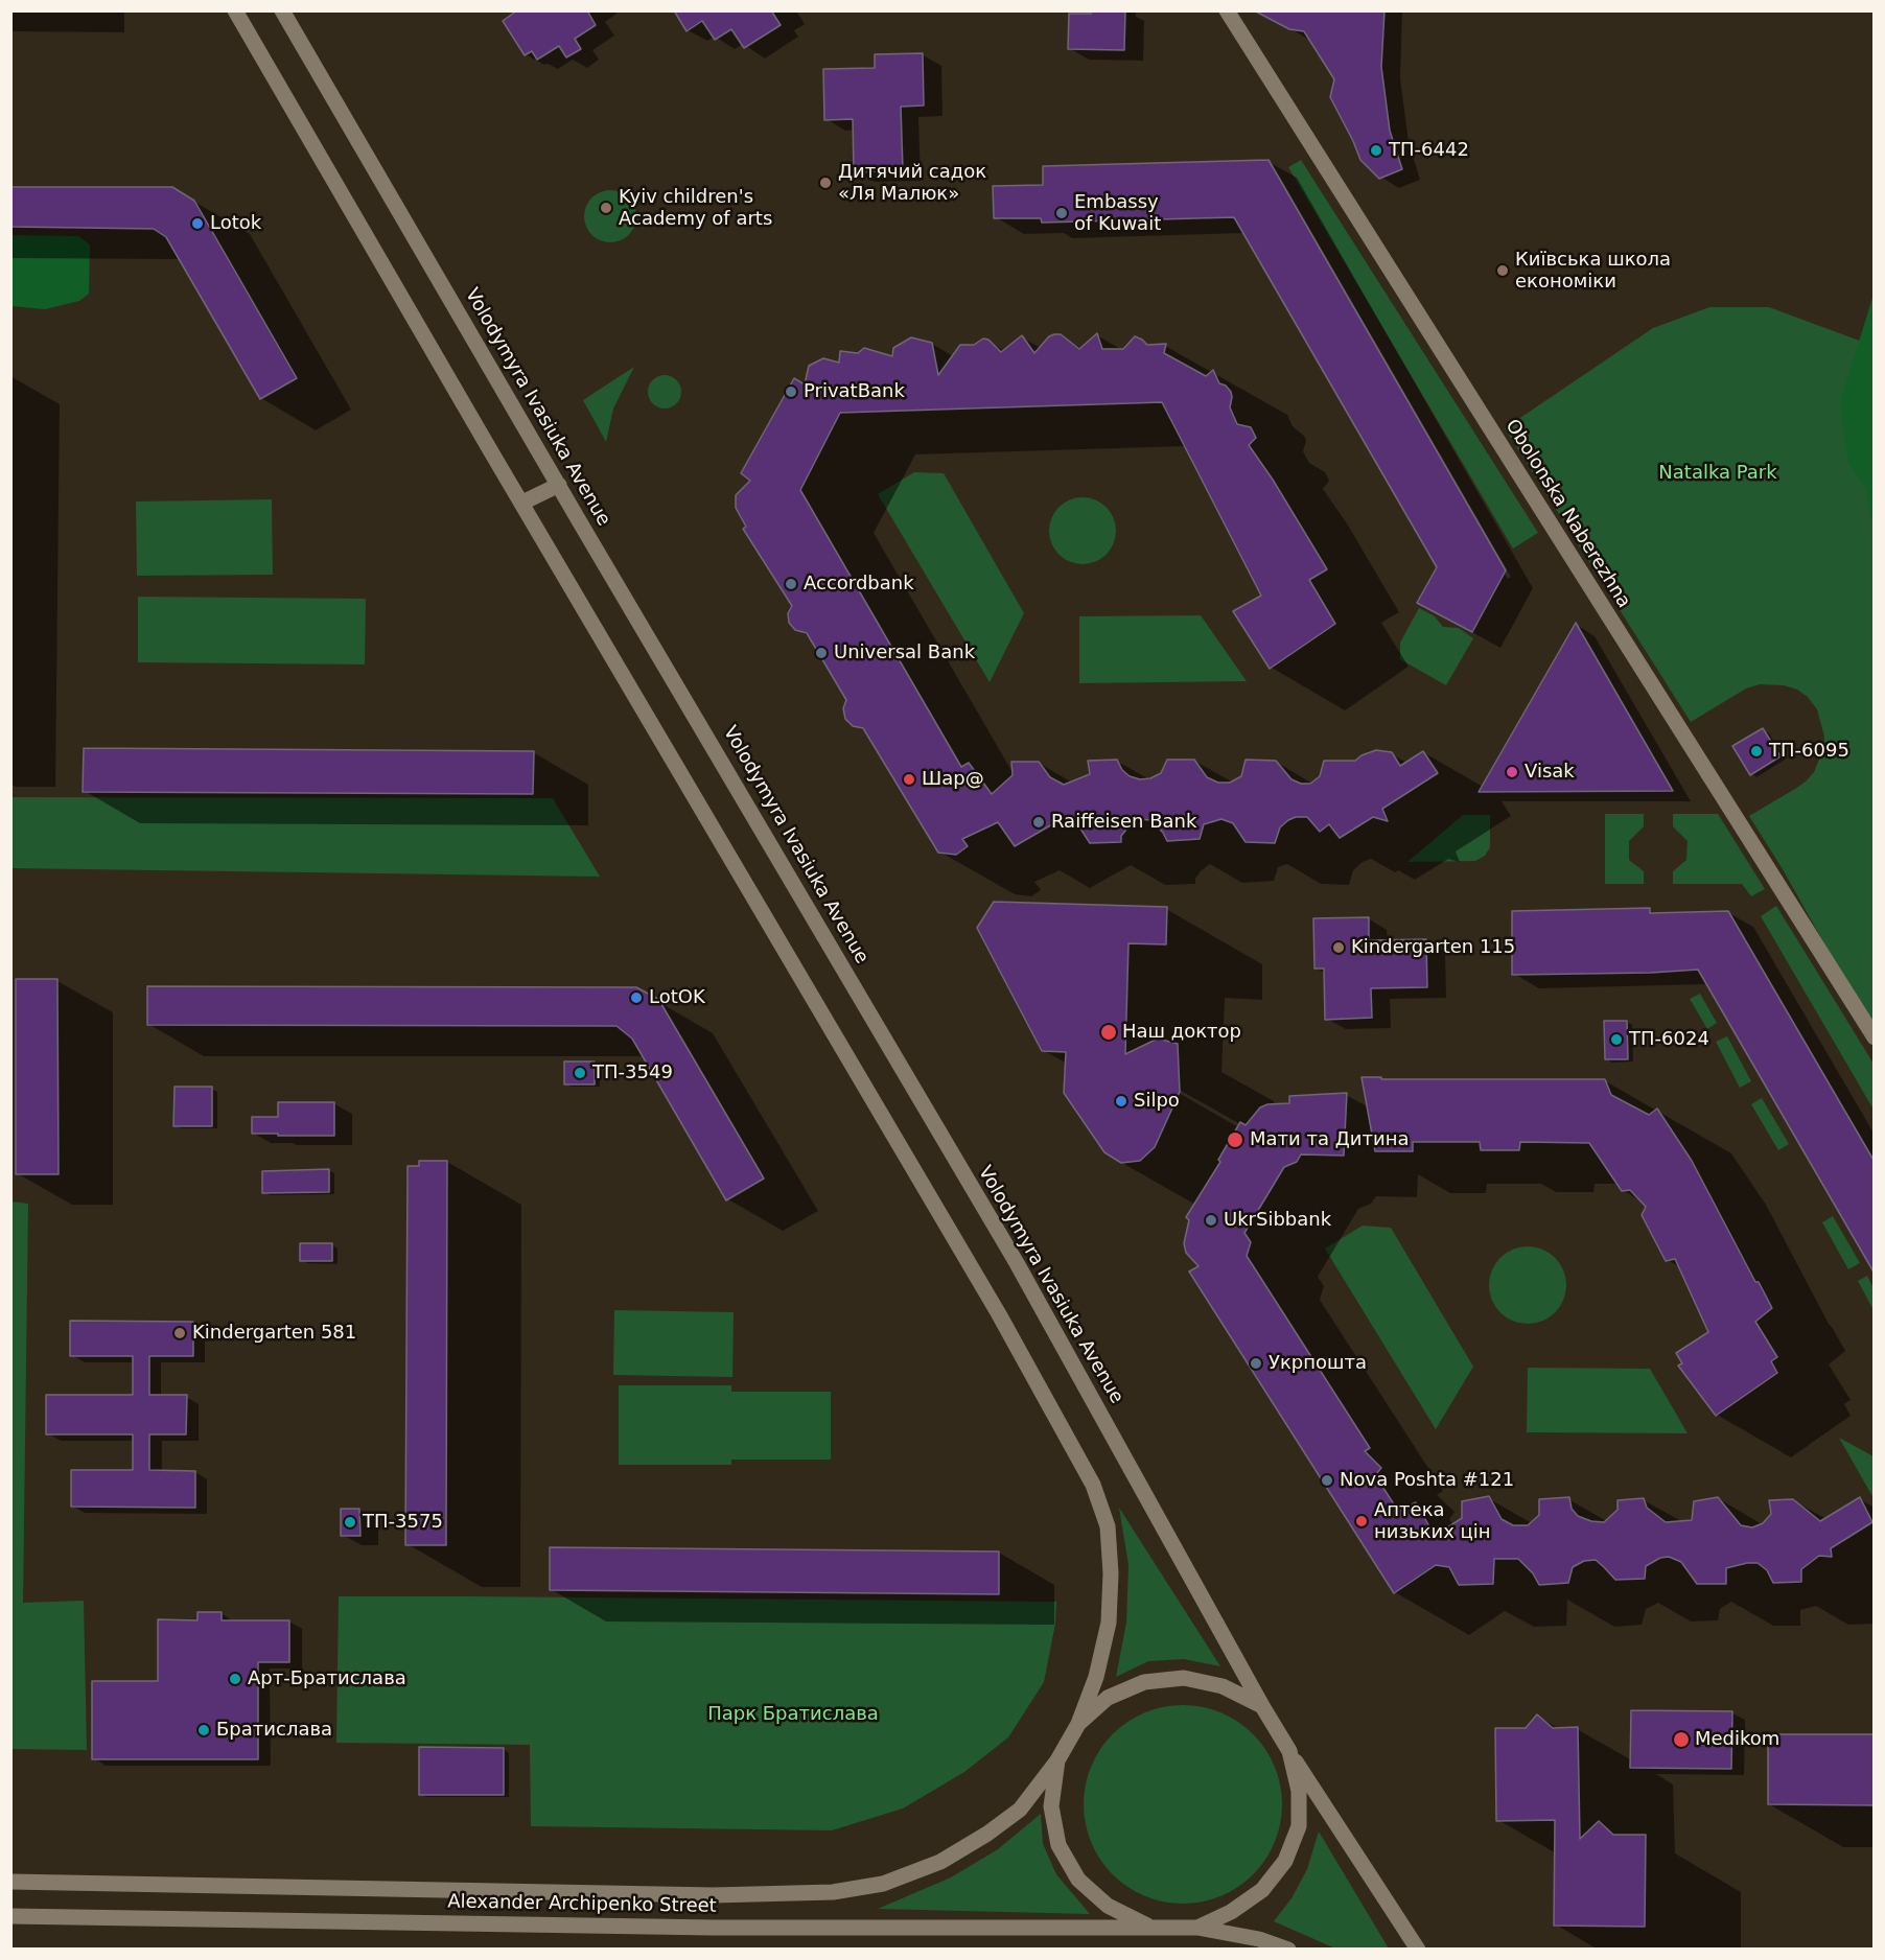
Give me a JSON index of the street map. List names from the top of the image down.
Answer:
{
  "streets": {
    "main road": ["Volodymyra Ivasiuka Avenue", "Obolonska Naberezhna", "Alexander Archipenko Street"]
  },
  "parks": ["Natalka Park", "Парк Братислава"],
  "places": [
    "ТП-6442",
    "Дитячий садок «Ля Малюк»",
    "Kyiv children's Academy of arts",
    "Embassy of Kuwait",
    "Lotok",
    "Київська школа економіки",
    "PrivatBank",
    "Accordbank",
    "Universal Bank",
    "ТП-6095",
    "Visak",
    "Шар@",
    "Raiffeisen Bank",
    "Kindergarten 115",
    "LotOK",
    "Наш доктор",
    "ТП-6024",
    "ТП-3549",
    "Silpo",
    "Мати та Дитина",
    "UkrSibbank",
    "Kindergarten 581",
    "Укрпошта",
    "Nova Poshta #121",
    "Аптека низьких цін",
    "ТП-3575",
    "Арт-Братислава",
    "Братислава",
    "Medikom"
  ]
}
